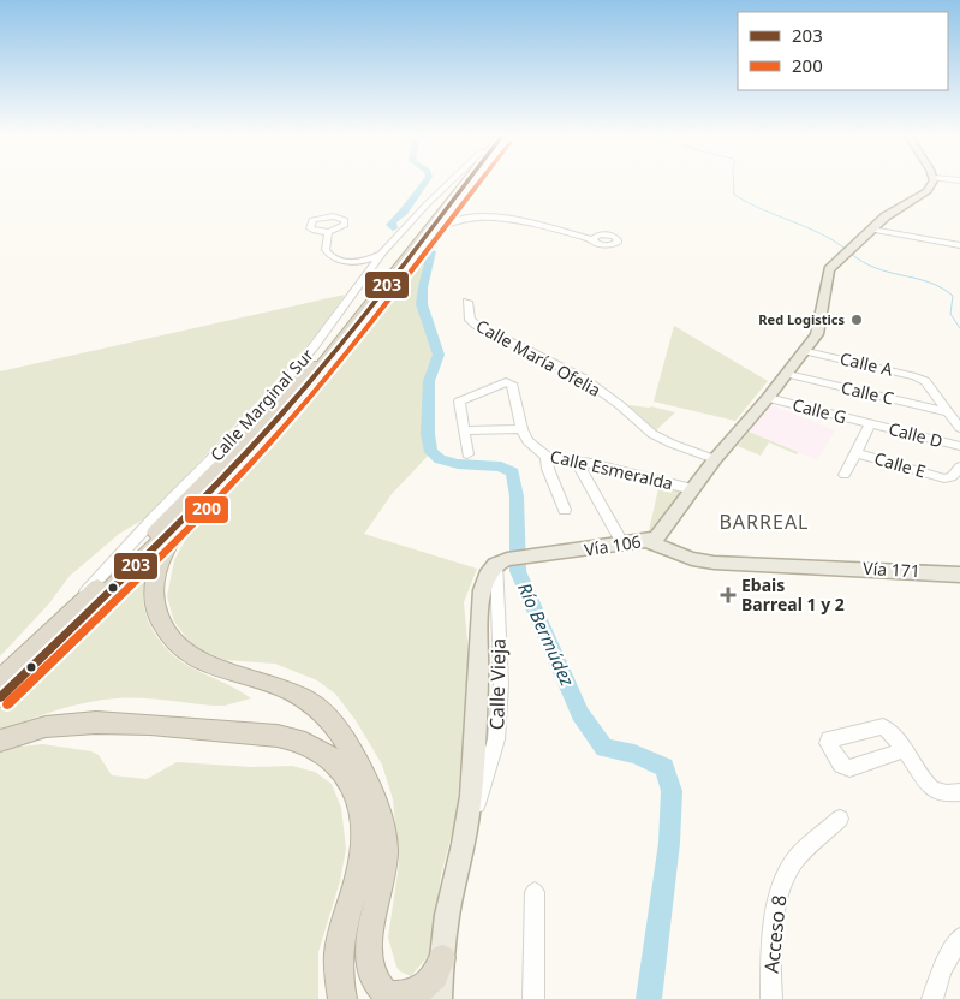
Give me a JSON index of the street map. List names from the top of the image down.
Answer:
{
  "streets": {
    "main road": ["Vía 106", "Vía 171"],
    "street": [
      "Calle María Ofelia",
      "Calle A",
      "Calle C",
      "Calle Marginal Sur",
      "Calle G",
      "Calle D",
      "Calle E",
      "Calle Esmeralda",
      "Acceso 8"
    ]
  },
  "crossings": [
    ["Calle María Ofelia", "Vía 106"],
    ["Calle A", "Calle C"],
    ["Calle A", "Vía 106"],
    ["Calle C", "Vía 106"],
    ["Calle G", "Calle D"],
    ["Calle G", "Vía 106"],
    ["Calle Esmeralda", "Vía 106"],
    ["Vía 106", "Vía 171"]
  ],
  "districts": ["BARREAL"],
  "water": ["Río Bermúdez"],
  "places": {
    "other": ["Red Logistics"],
    "health": ["Ebais Barreal 1 y 2"]
  },
  "lines": ["transit line 203", "transit line 200"],
  "legend": ["203", "200"]
}
